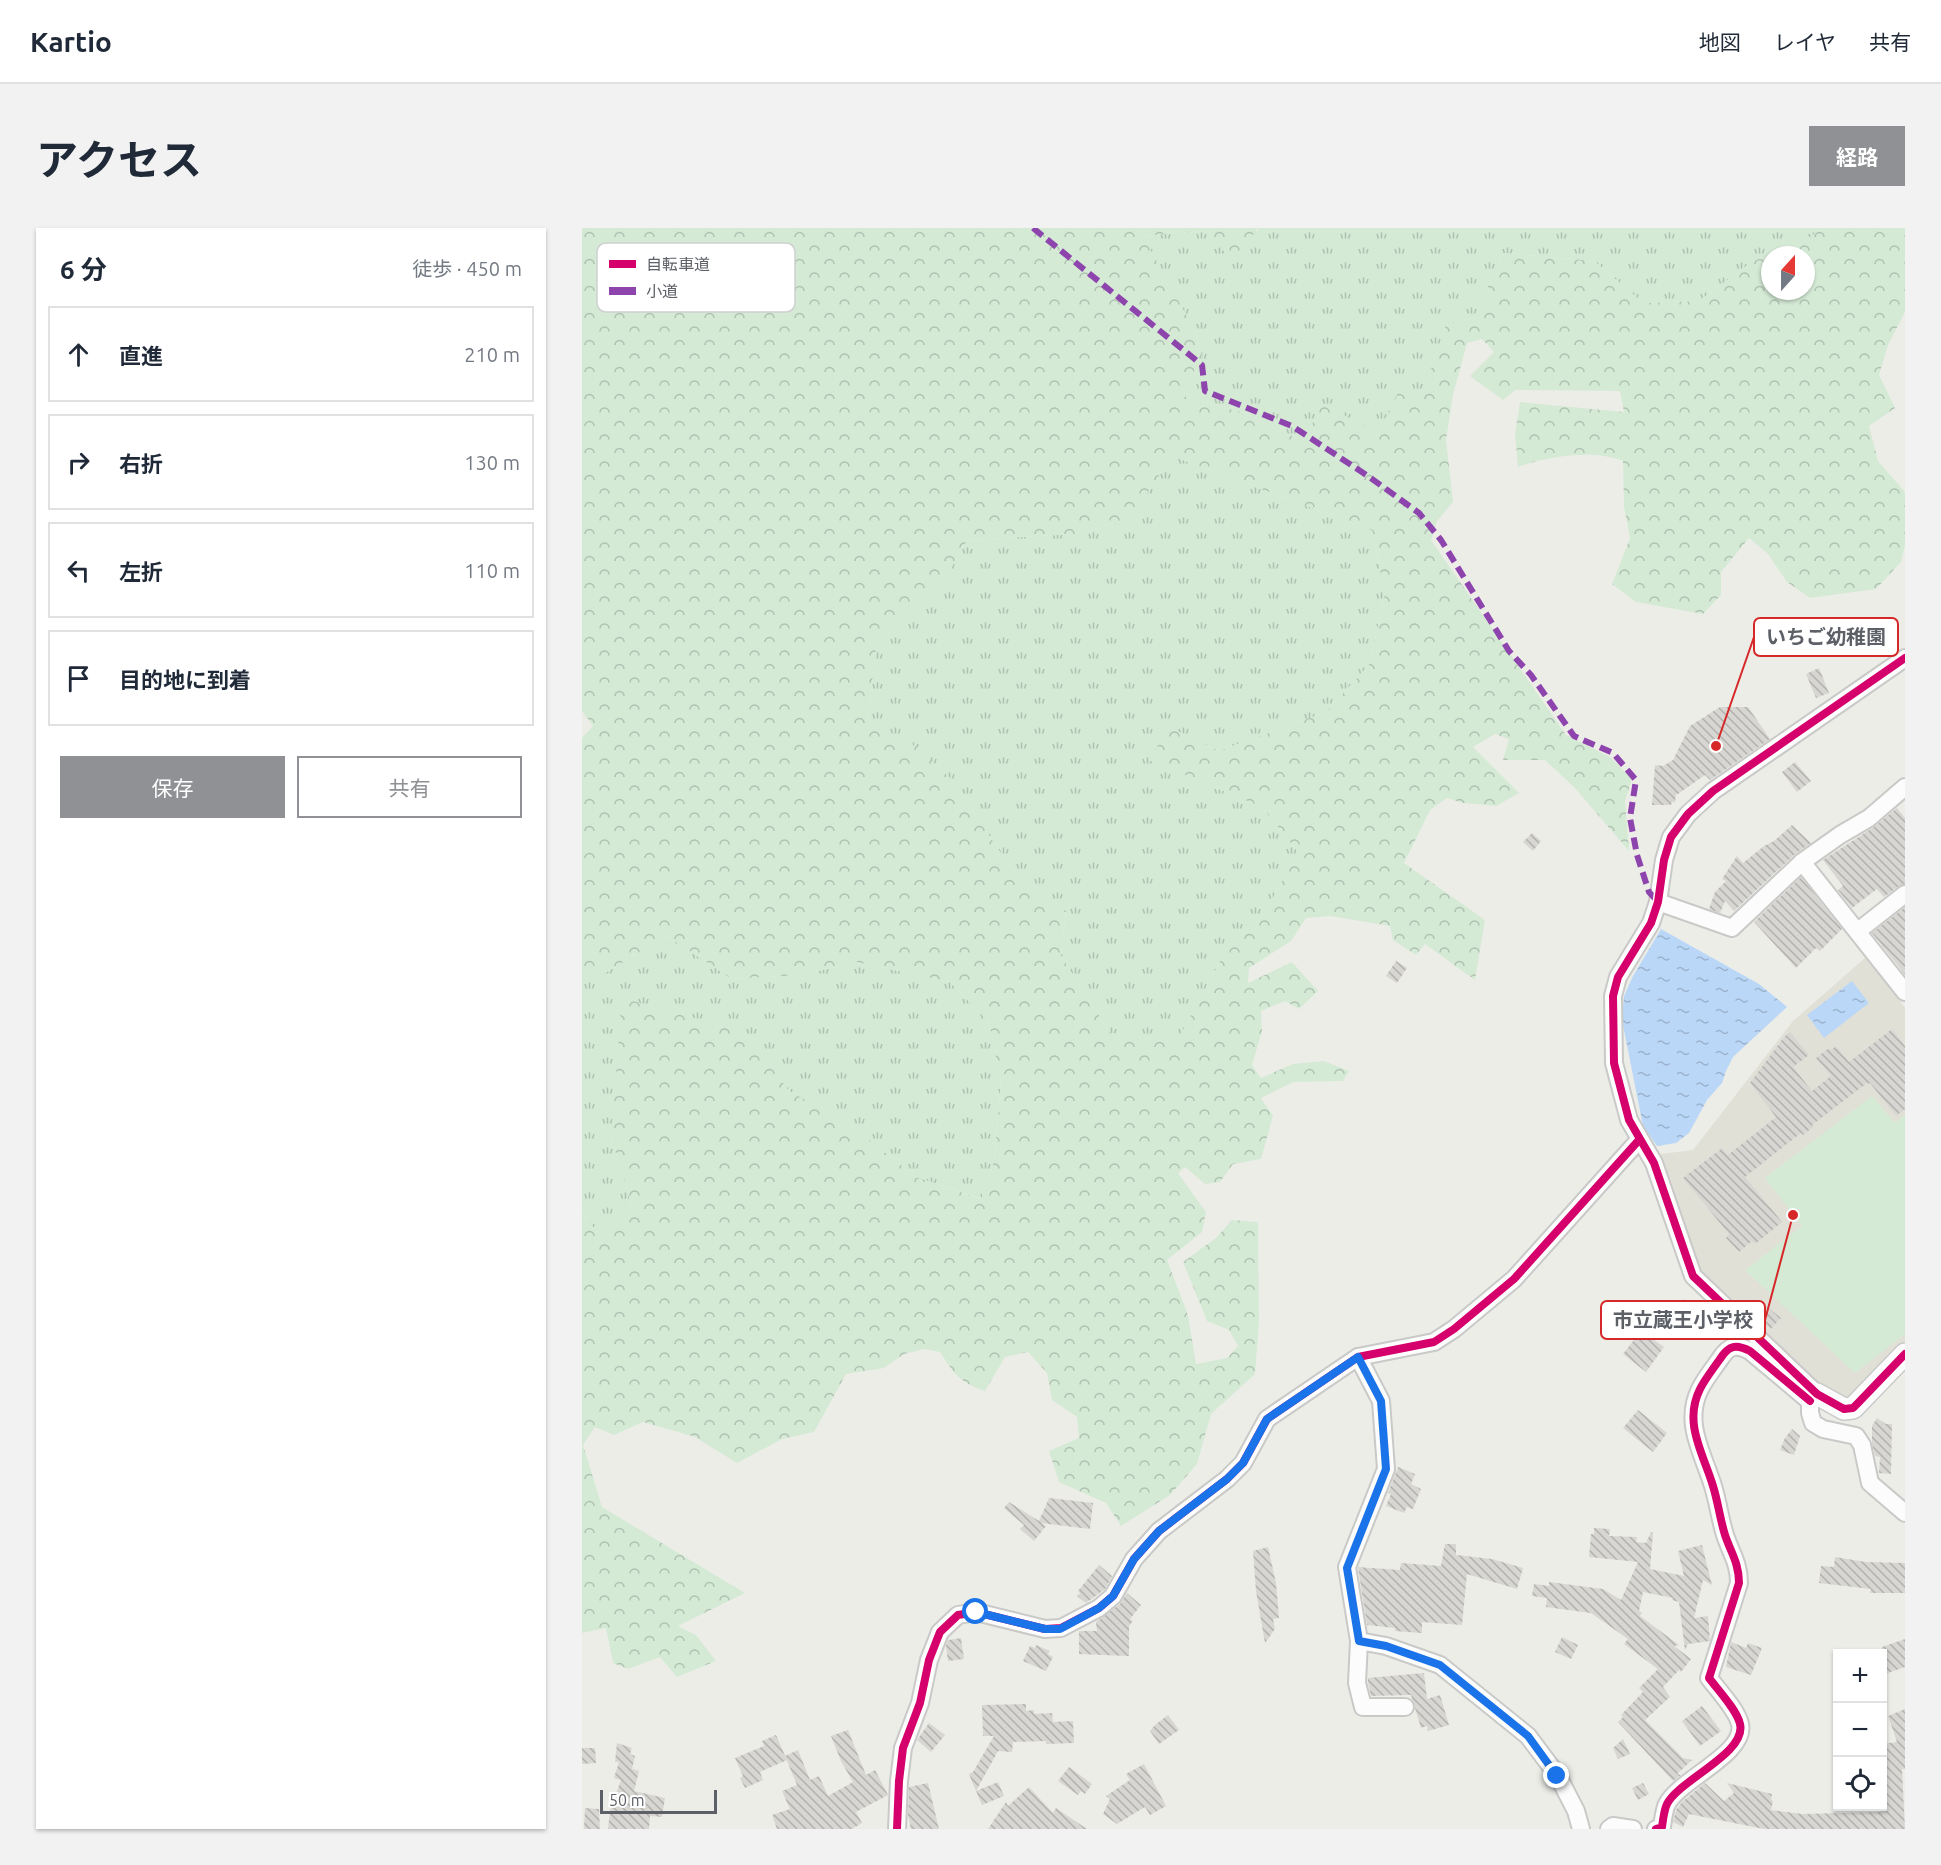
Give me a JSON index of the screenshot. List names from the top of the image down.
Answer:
{
  "places": ["いちご幼稚園", "市立蔵王小学校"],
  "legend": ["自転車道", "小道"],
  "scale_bar": "50 m",
  "north": "top",
  "page": {
    "header": "Kartio",
    "nav": ["地図", "レイヤ", "共有"],
    "title": "アクセス",
    "buttons": [
      "経路",
      ["保存", "共有"]
    ],
    "heading": ["6 分", "徒歩 · 450 m"],
    "list": [
      ["直進", "210 m"],
      ["右折", "130 m"],
      ["左折", "110 m"],
      "目的地に到着"
    ],
    "map_buttons": ["+", "−"],
    "scale": "50 m"
  }
}
